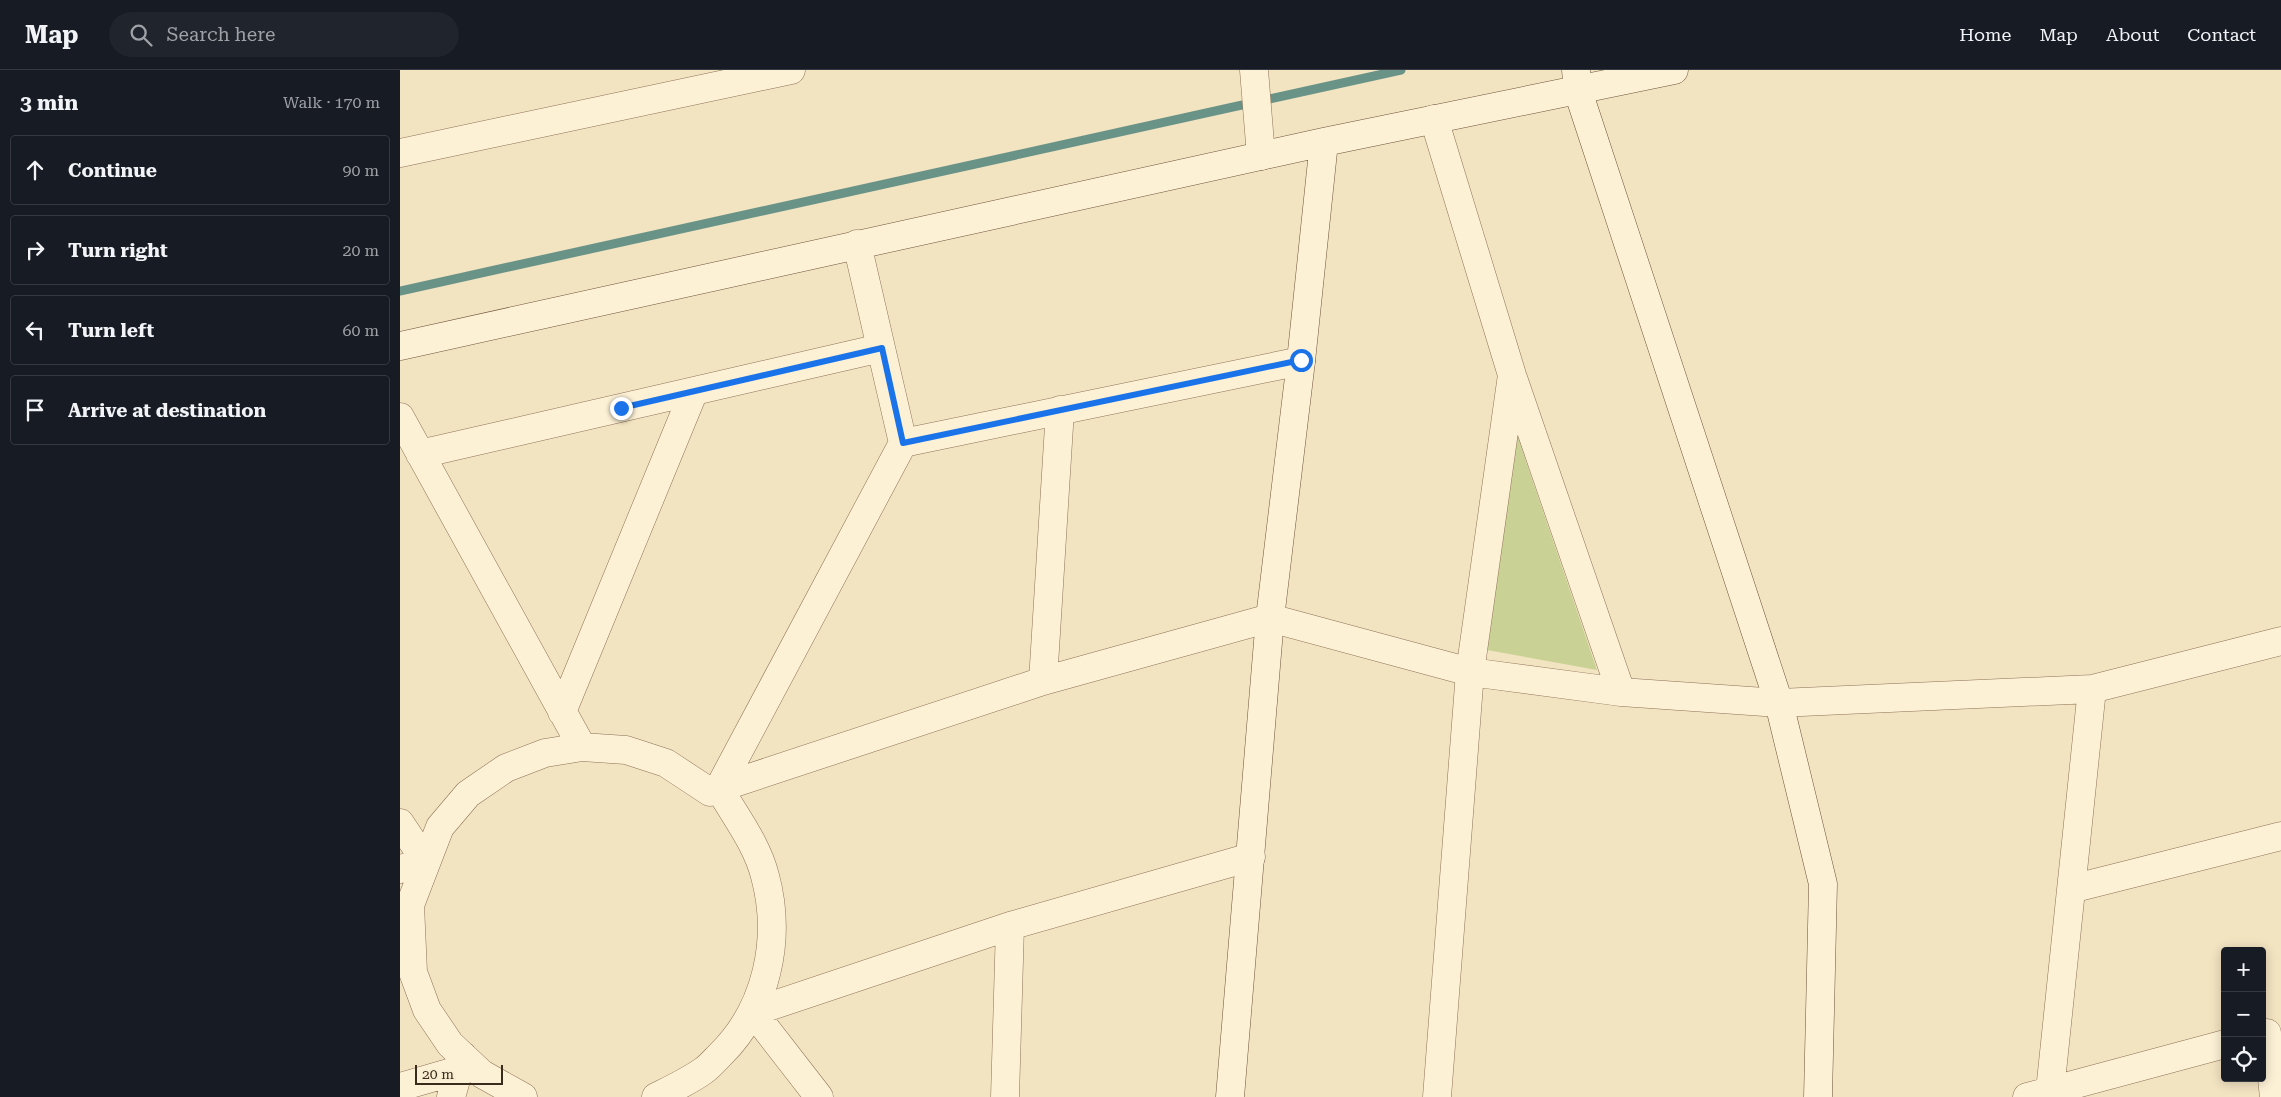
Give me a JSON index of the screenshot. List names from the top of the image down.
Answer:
{
  "scale_bar": "20 m",
  "page": {
    "header": "Map",
    "search": "Search here",
    "nav": [
      "Home",
      "Map",
      "About",
      "Contact"
    ],
    "heading": ["3 min", "Walk · 170 m"],
    "list": [
      ["Continue", "90 m"],
      ["Turn right", "20 m"],
      ["Turn left", "60 m"],
      "Arrive at destination"
    ],
    "map_buttons": ["+", "−"],
    "scale": "20 m"
  }
}
